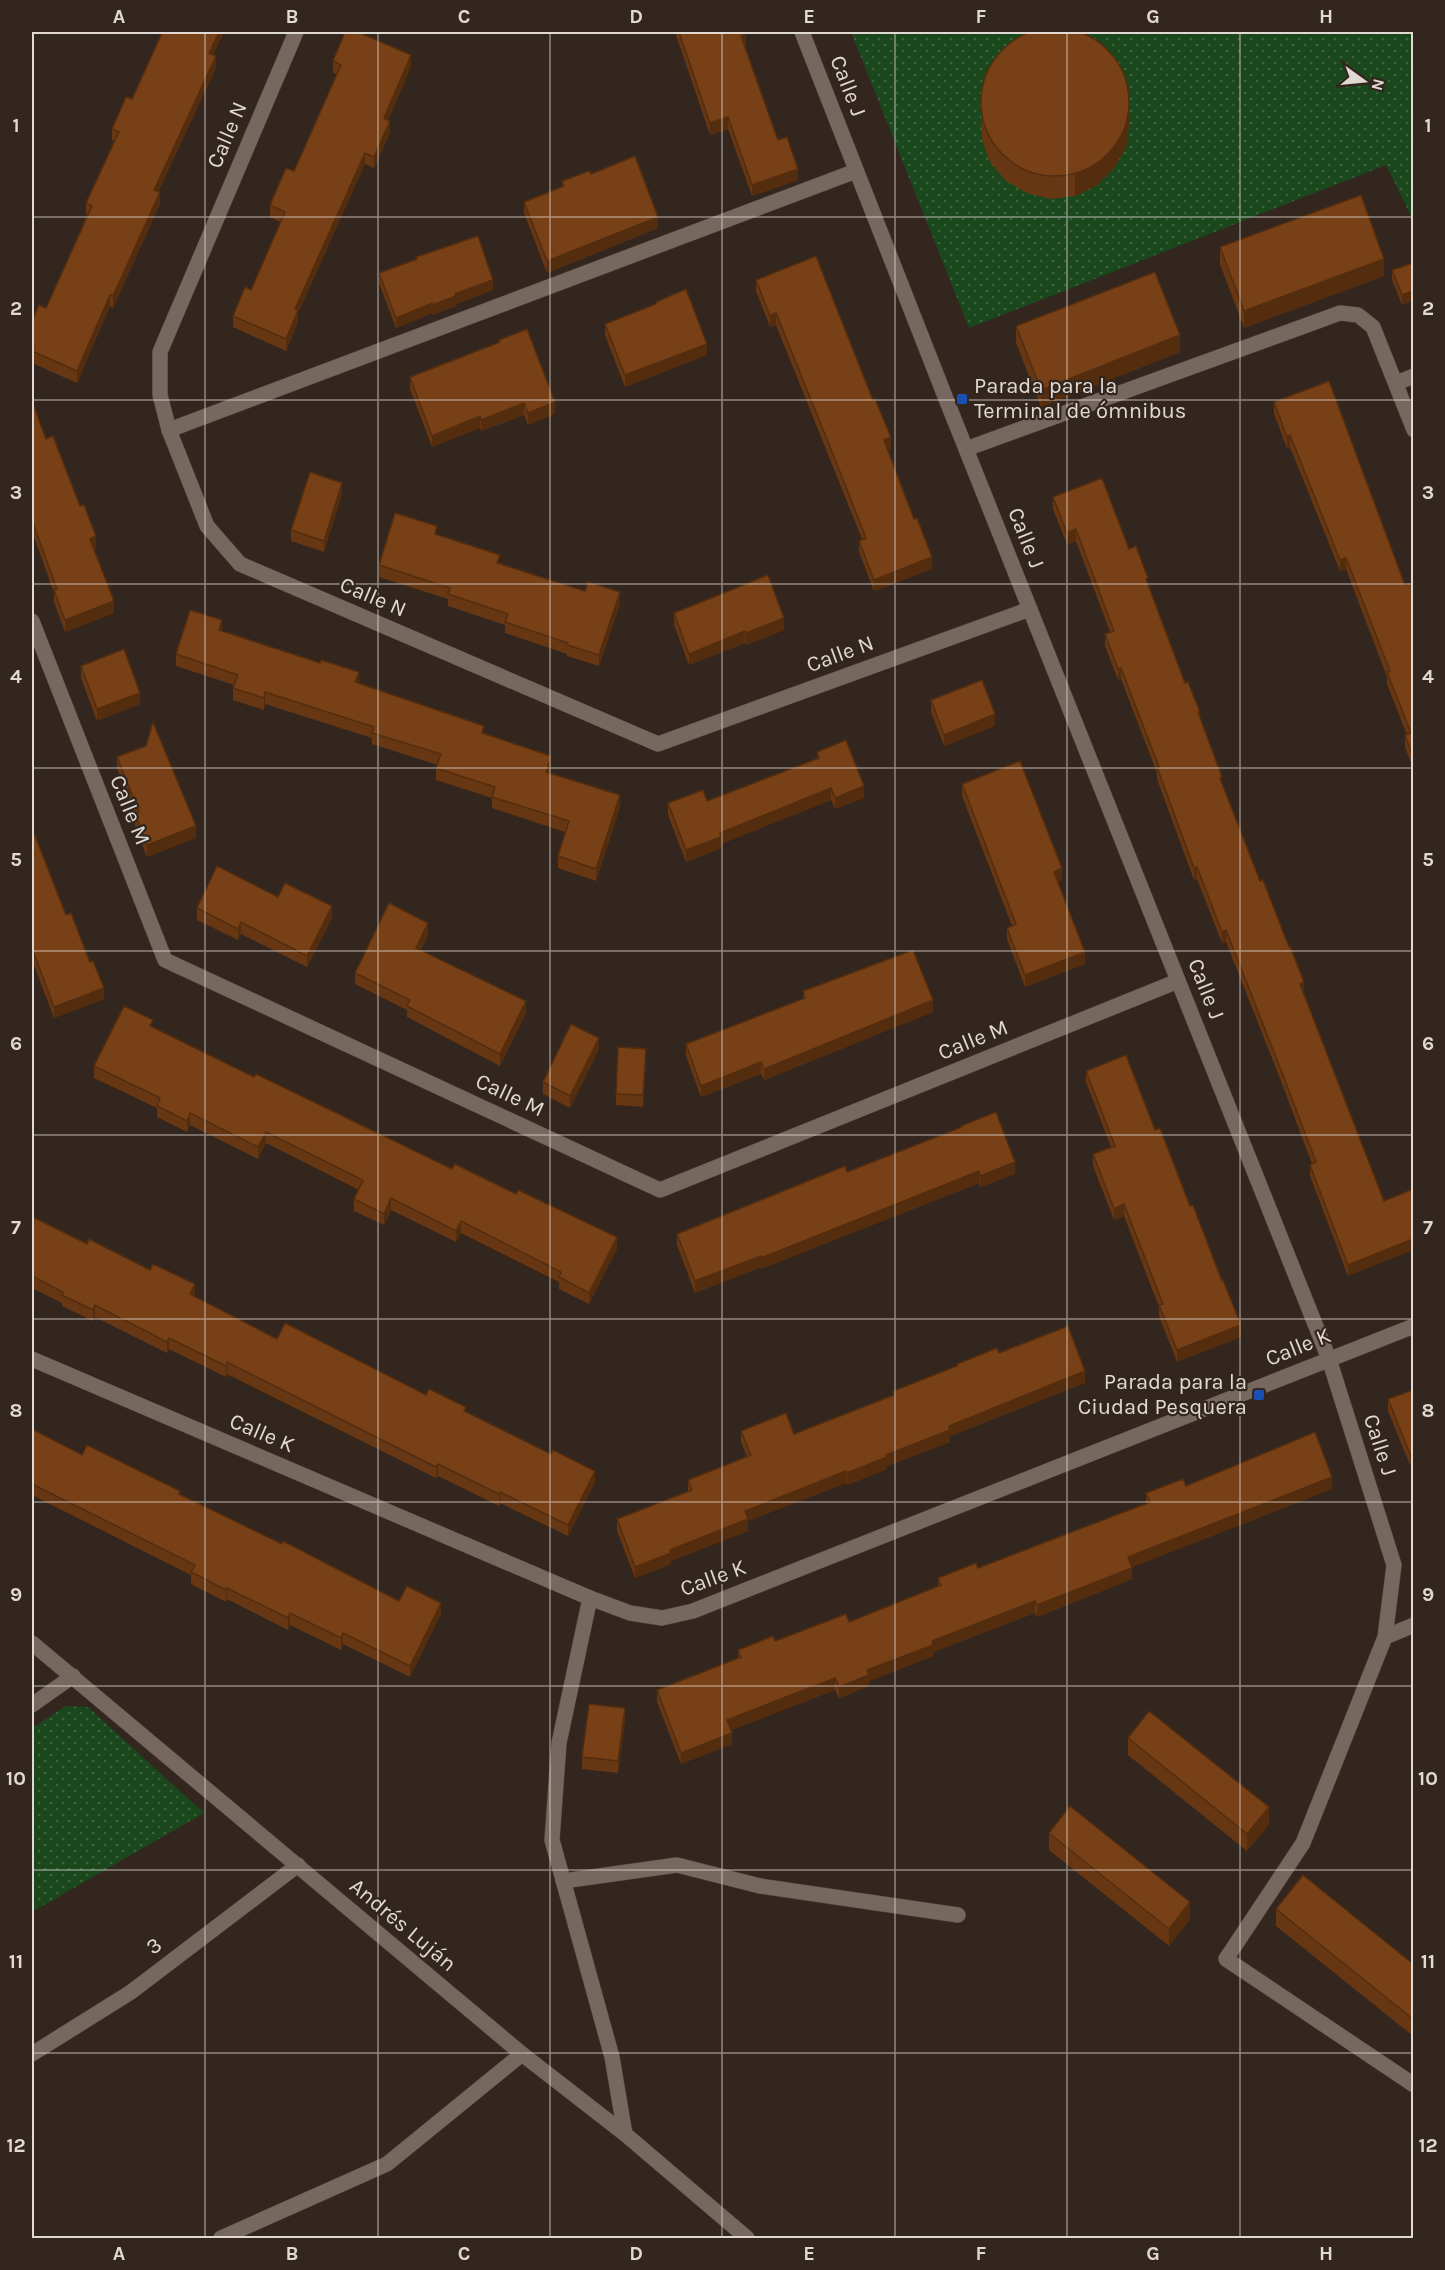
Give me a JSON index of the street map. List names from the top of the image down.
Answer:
{
  "streets": {
    "street": [
      "Calle J",
      "Calle N",
      "Calle M",
      "Calle K",
      "Andrés Luján",
      "3"
    ]
  },
  "crossings": [
    ["Calle J", "Calle N"],
    ["Calle J", "Calle M"],
    ["Calle J", "Calle K"],
    ["Andrés Luján", "3"]
  ],
  "places": {
    "transit": ["Parada para la Terminal de ómnibus", "Parada para la Ciudad Pesquera"]
  },
  "north": "right",
  "grid": {
    "columns": [
      "A",
      "B",
      "C",
      "D",
      "E",
      "F",
      "G",
      "H"
    ],
    "rows": [
      "1",
      "2",
      "3",
      "4",
      "5",
      "6",
      "7",
      "8",
      "9",
      "10",
      "11",
      "12"
    ]
  }
}
